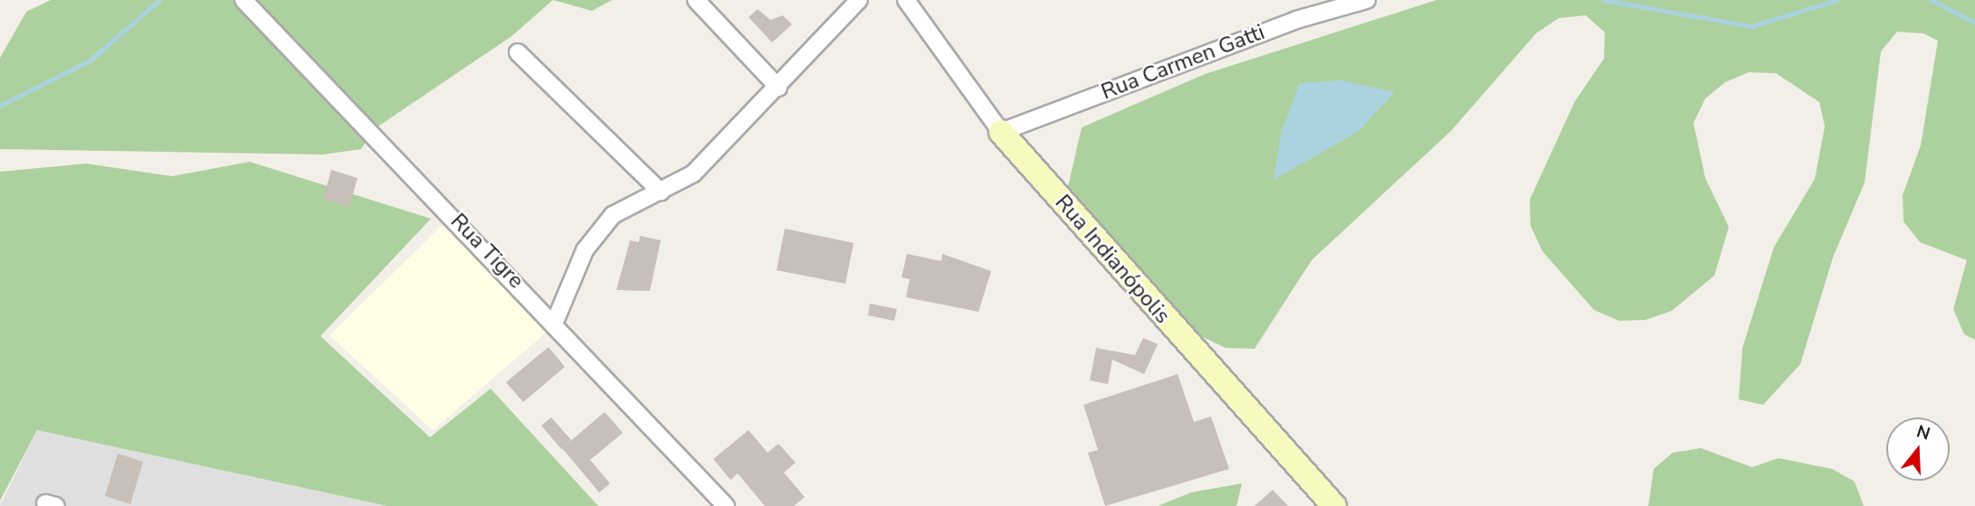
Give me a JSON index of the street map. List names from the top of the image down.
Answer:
{
  "streets": {
    "street": ["Rua Carmen Gatti", "Rua Tigre", "Rua Indianópolis"]
  },
  "crossings": [
    ["Rua Carmen Gatti", "Rua Indianópolis"]
  ],
  "north": "top"
}
